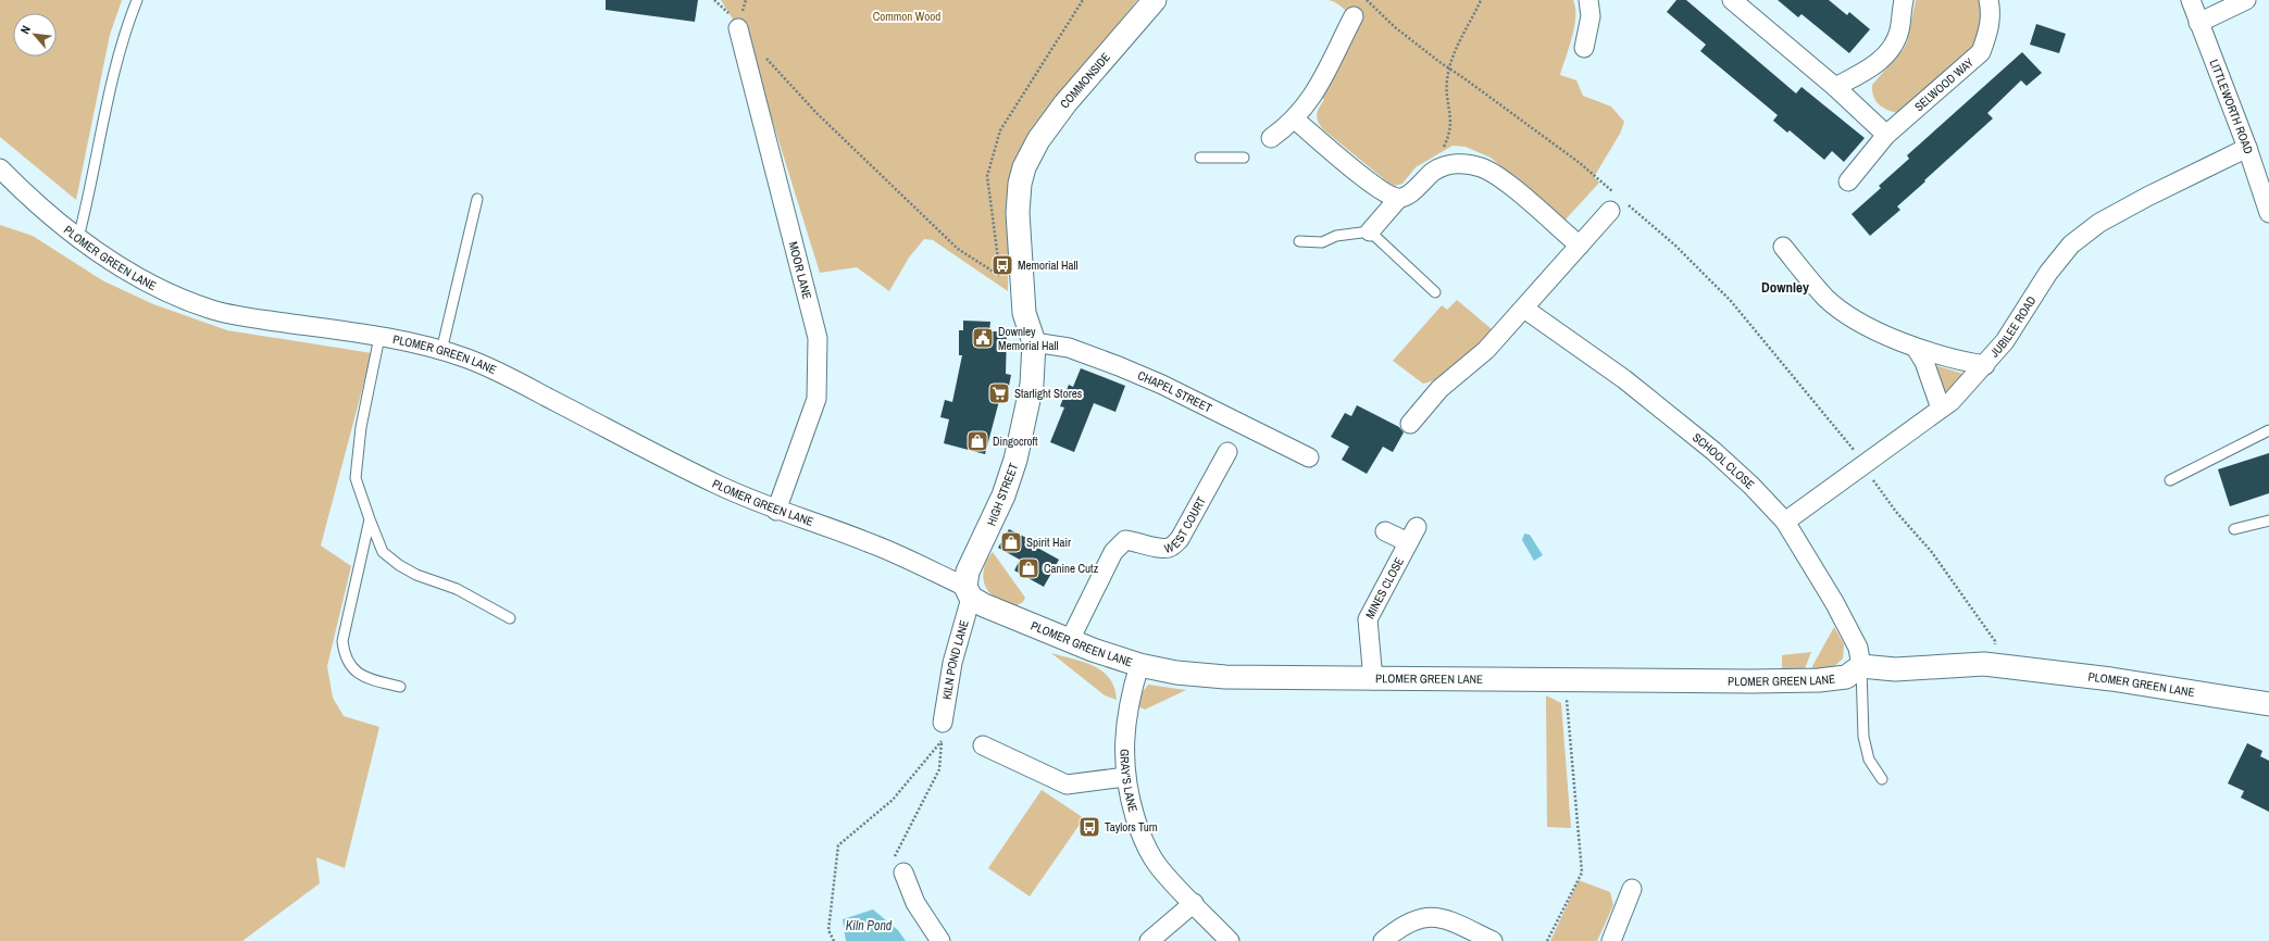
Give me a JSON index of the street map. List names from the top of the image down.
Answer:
{
  "streets": {
    "street": [
      "COMMONSIDE",
      "SELWOOD WAY",
      "LITTLEWORTH ROAD",
      "PLOMER GREEN LANE",
      "MOOR LANE",
      "JUBILEE ROAD",
      "CHAPEL STREET",
      "SCHOOL CLOSE",
      "HIGH STREET",
      "WEST COURT",
      "MINES CLOSE",
      "KILN POND LANE",
      "GRAY'S LANE"
    ]
  },
  "crossings": [
    ["COMMONSIDE", "HIGH STREET"],
    ["LITTLEWORTH ROAD", "JUBILEE ROAD"],
    ["PLOMER GREEN LANE", "MOOR LANE"],
    ["PLOMER GREEN LANE", "SCHOOL CLOSE"],
    ["PLOMER GREEN LANE", "HIGH STREET"],
    ["PLOMER GREEN LANE", "WEST COURT"],
    ["PLOMER GREEN LANE", "MINES CLOSE"],
    ["PLOMER GREEN LANE", "KILN POND LANE"],
    ["PLOMER GREEN LANE", "GRAY'S LANE"],
    ["JUBILEE ROAD", "SCHOOL CLOSE"],
    ["CHAPEL STREET", "HIGH STREET"],
    ["HIGH STREET", "KILN POND LANE"]
  ],
  "districts": ["Downley"],
  "water": ["Kiln Pond"],
  "parks": ["Common Wood"],
  "places": {
    "bus stop": ["Memorial Hall", "Taylors Turn"],
    "public building": ["Downley Memorial Hall"],
    "supermarket": ["Starlight Stores"],
    "shop": ["Dingocroft", "Spirit Hair", "Canine Cutz"]
  },
  "north": "top left"
}
